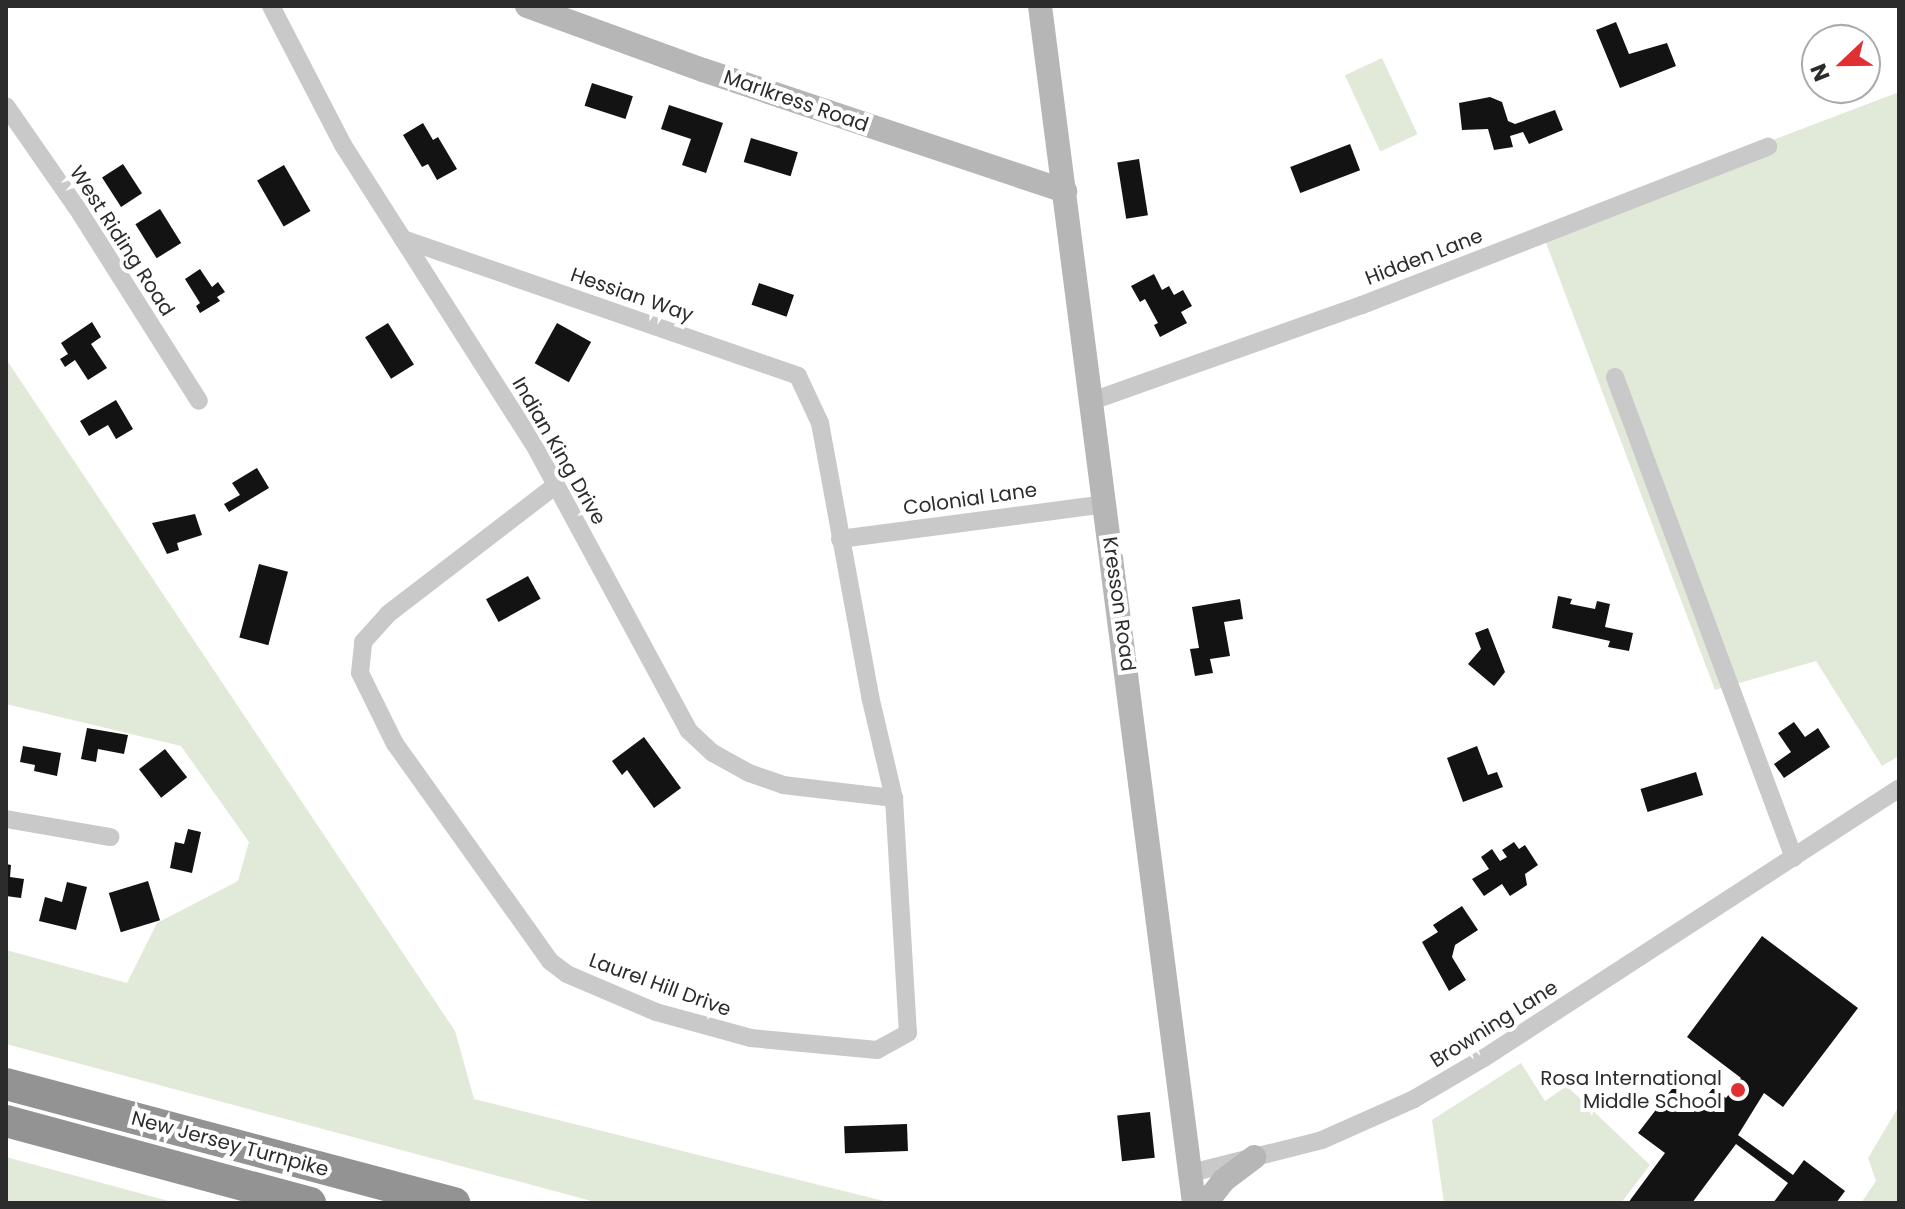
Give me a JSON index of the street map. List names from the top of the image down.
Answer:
{
  "streets": {
    "highway": ["New Jersey Turnpike"],
    "street": [
      "Marlkress Road",
      "West Riding Road",
      "Hidden Lane",
      "Hessian Way",
      "Indian King Drive",
      "Colonial Lane",
      "Kresson Road",
      "Laurel Hill Drive",
      "Browning Lane"
    ]
  },
  "crossings": [
    ["Marlkress Road", "Kresson Road"],
    ["Hidden Lane", "Kresson Road"],
    ["Hessian Way", "Indian King Drive"],
    ["Hessian Way", "Laurel Hill Drive"],
    ["Indian King Drive", "Laurel Hill Drive"],
    ["Colonial Lane", "Kresson Road"],
    ["Colonial Lane", "Laurel Hill Drive"],
    ["Kresson Road", "Browning Lane"]
  ],
  "places": ["Rosa International Middle School"],
  "north": "left"
}
